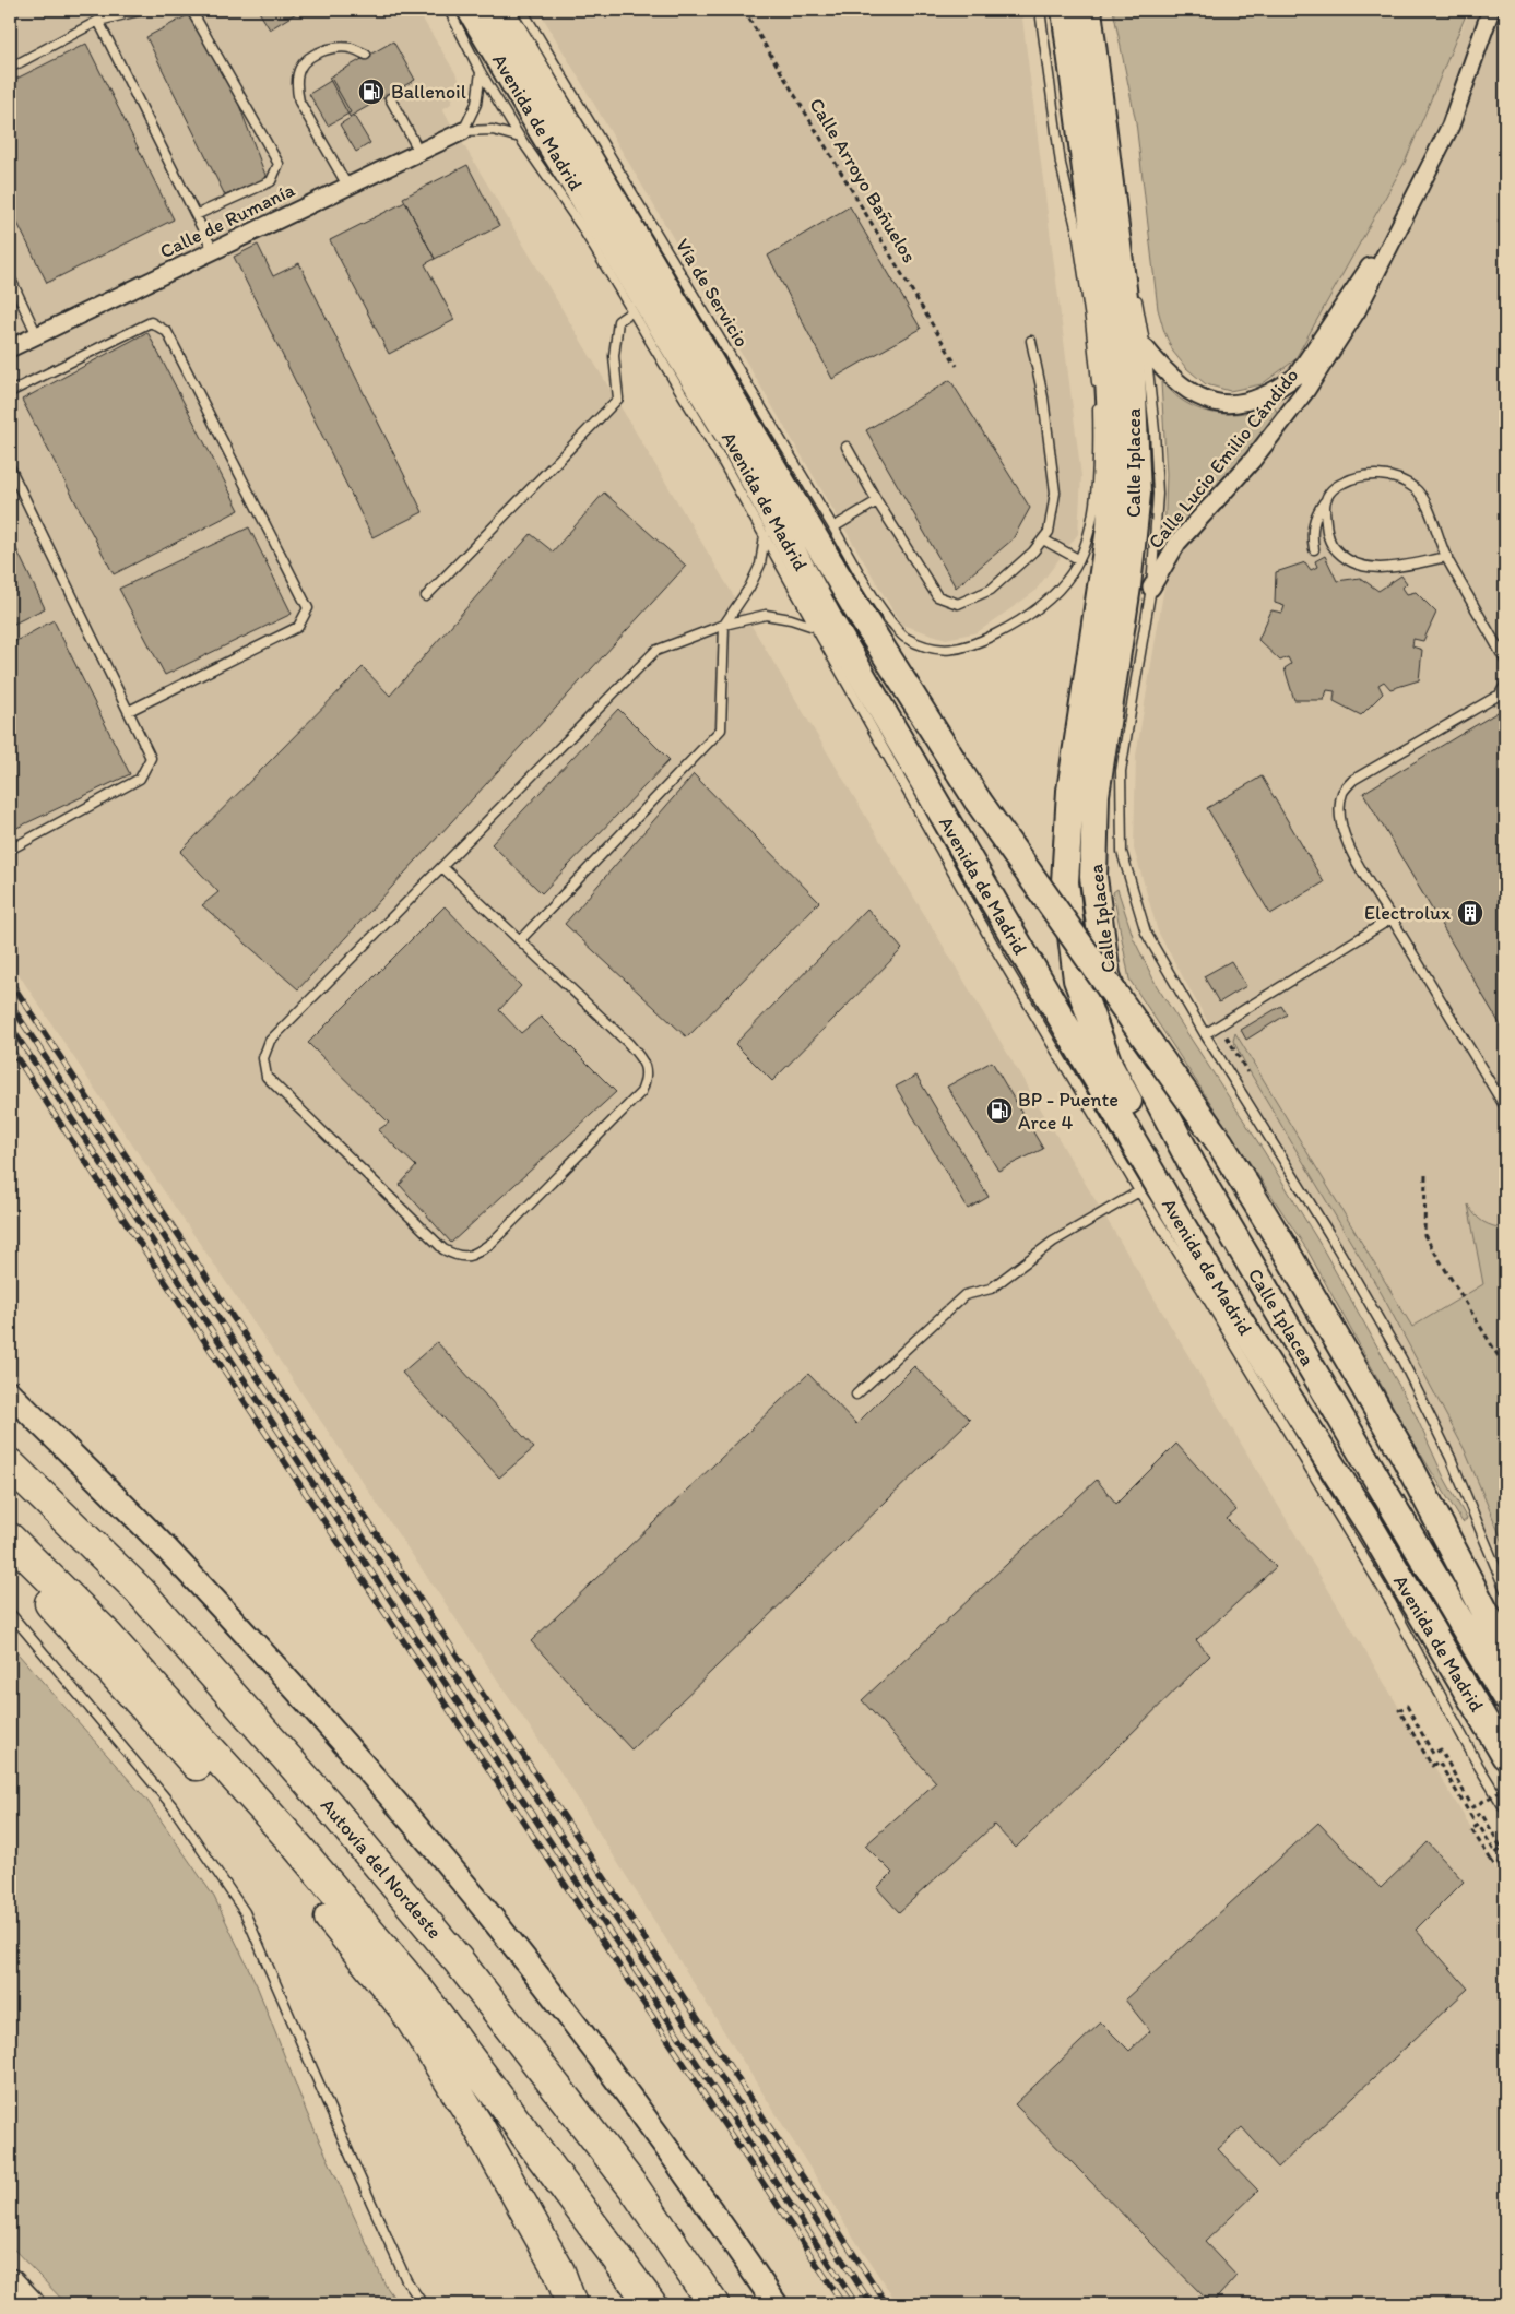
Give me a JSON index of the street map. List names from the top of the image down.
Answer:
{
  "streets": {
    "highway": ["Autovía del Nordeste"],
    "main road": ["Avenida de Madrid", "Calle Iplacea"],
    "street": ["Calle de Rumanía", "Calle Lucio Emilio Cándido"],
    "lane": ["Vía de Servicio"],
    "path": ["Calle Arroyo Bañuelos"]
  },
  "crossings": [
    ["Avenida de Madrid", "Calle Iplacea"]
  ],
  "places": {
    "fuel station": ["Ballenoil", "BP - Puente Arce 4"],
    "building": ["Electrolux"]
  }
}
